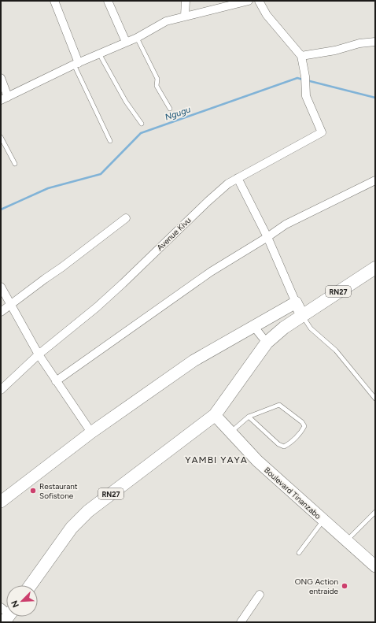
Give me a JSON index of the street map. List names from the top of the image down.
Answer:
{
  "streets": {
    "main road": ["RN27"],
    "street": ["Avenue Kivu", "Boulevard Tinanzabo"]
  },
  "crossings": [
    ["RN27", "Boulevard Tinanzabo"]
  ],
  "districts": ["YAMBI YAYA"],
  "water": ["Ngugu"],
  "places": ["Restaurant Sofistone", "ONG Action entraide"],
  "north": "bottom left"
}
